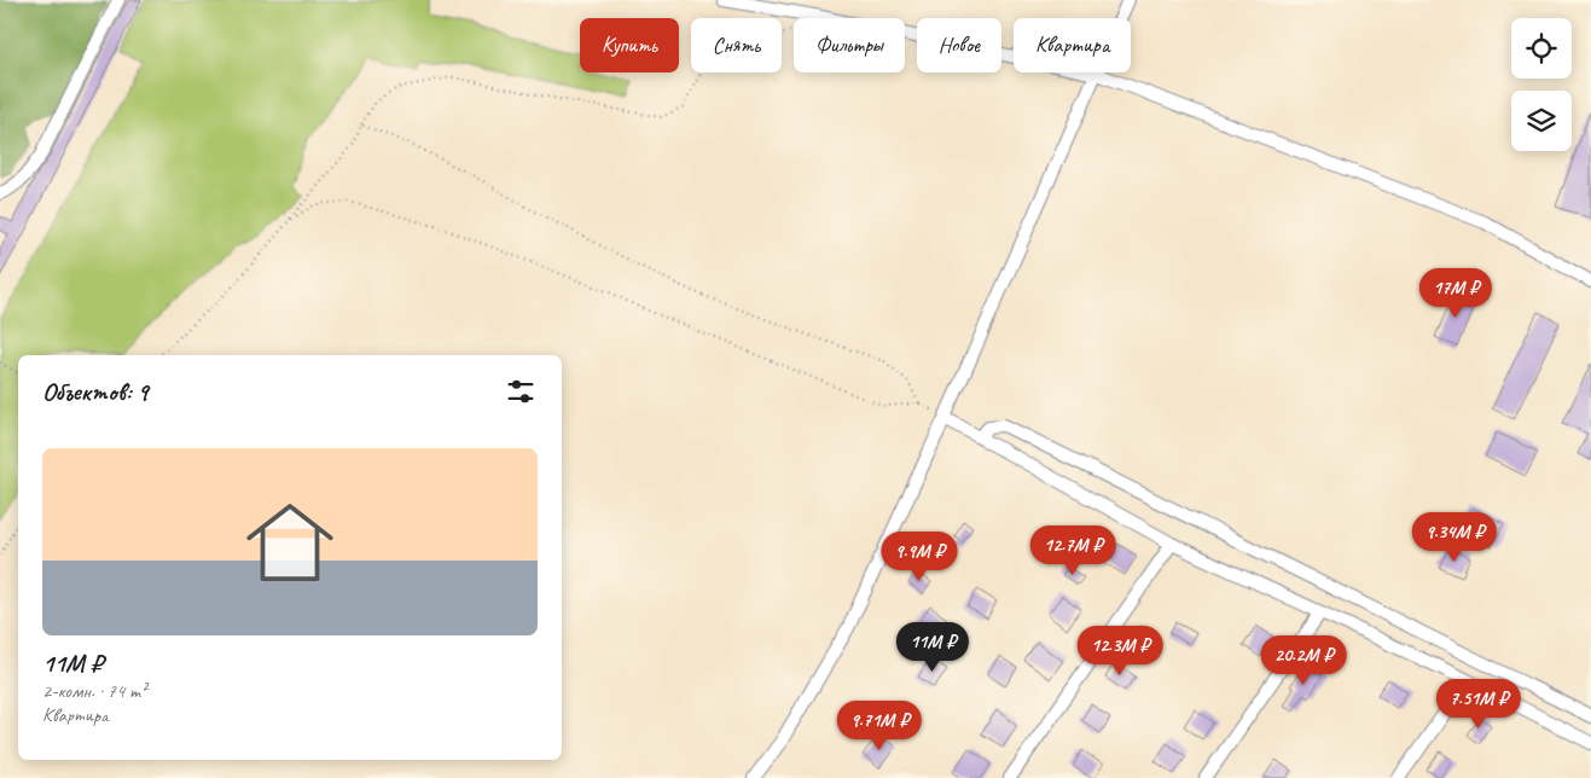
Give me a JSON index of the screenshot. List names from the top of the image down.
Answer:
{
  "page": {
    "chip": [
      "Купить",
      "Снять",
      "Фильтры",
      "Новое",
      "Квартира"
    ],
    "price": [
      "17M ₽",
      "9.34M ₽",
      "12.7M ₽",
      "9.9M ₽",
      "11M ₽",
      "12.3M ₽",
      "20.2M ₽",
      "7.51M ₽",
      "9.71M ₽"
    ],
    "heading": "Объектов: 9",
    "list": [
      {
        "name": "11M ₽",
        "note": "2-комн. · 74 m² · Квартира"
      }
    ]
  }
}
